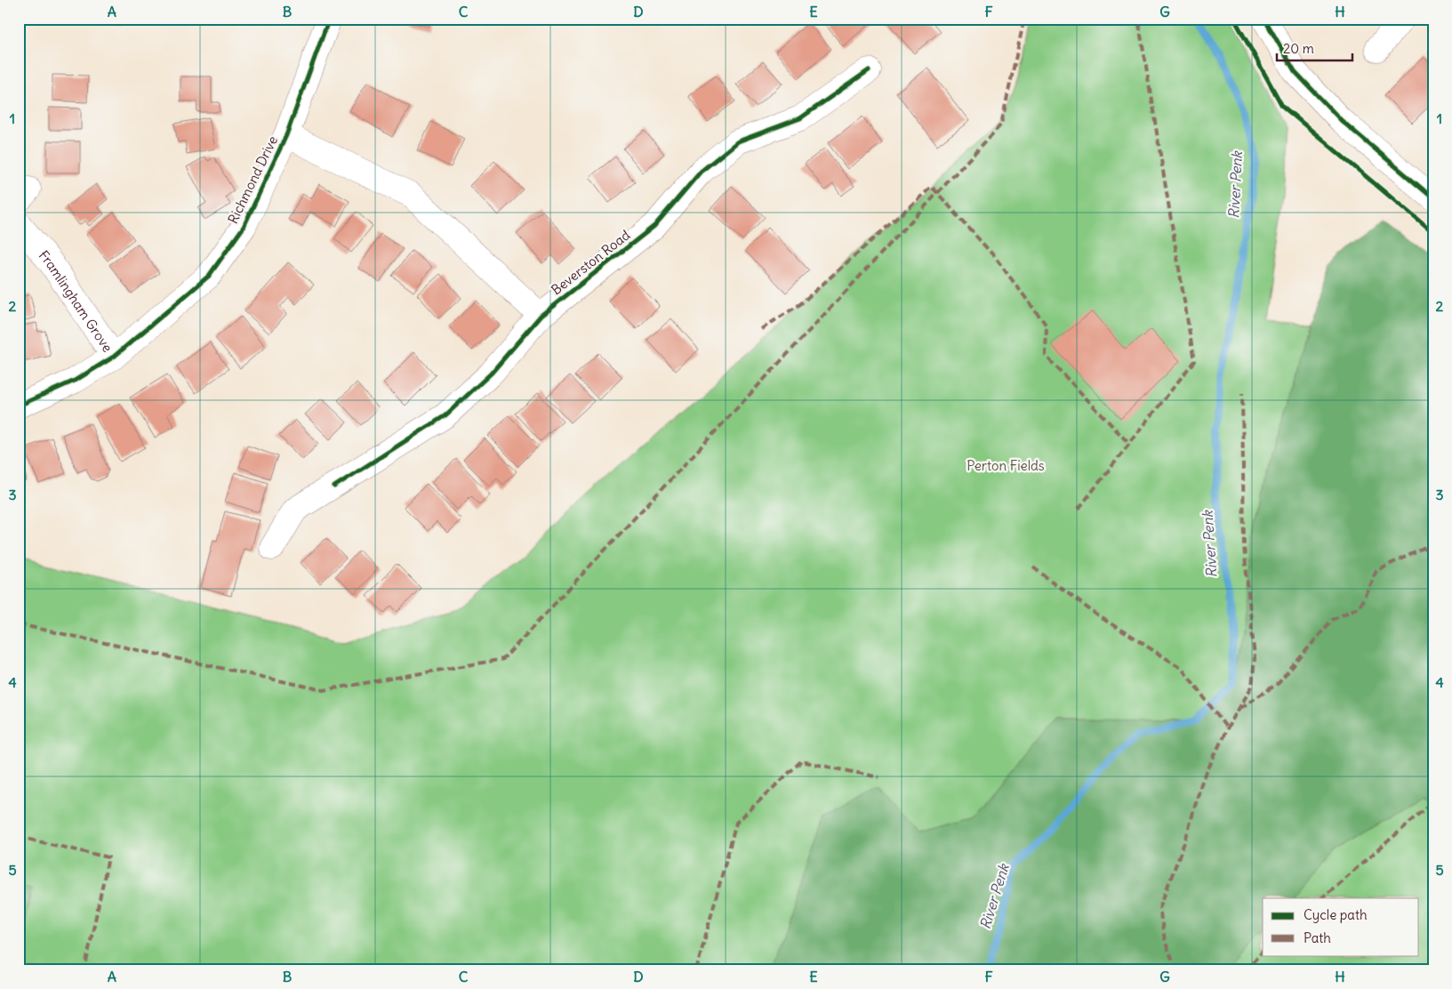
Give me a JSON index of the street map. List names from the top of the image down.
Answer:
{
  "streets": {
    "street": ["Richmond Drive", "Beverston Road", "Framlingham Grove"]
  },
  "crossings": [
    ["Richmond Drive", "Framlingham Grove"]
  ],
  "water": ["River Penk"],
  "parks": ["Perton Fields"],
  "legend": ["Cycle path", "Path"],
  "scale_bar": "20 m",
  "grid": {
    "columns": [
      "A",
      "B",
      "C",
      "D",
      "E",
      "F",
      "G",
      "H"
    ],
    "rows": [
      "1",
      "2",
      "3",
      "4",
      "5"
    ]
  }
}
